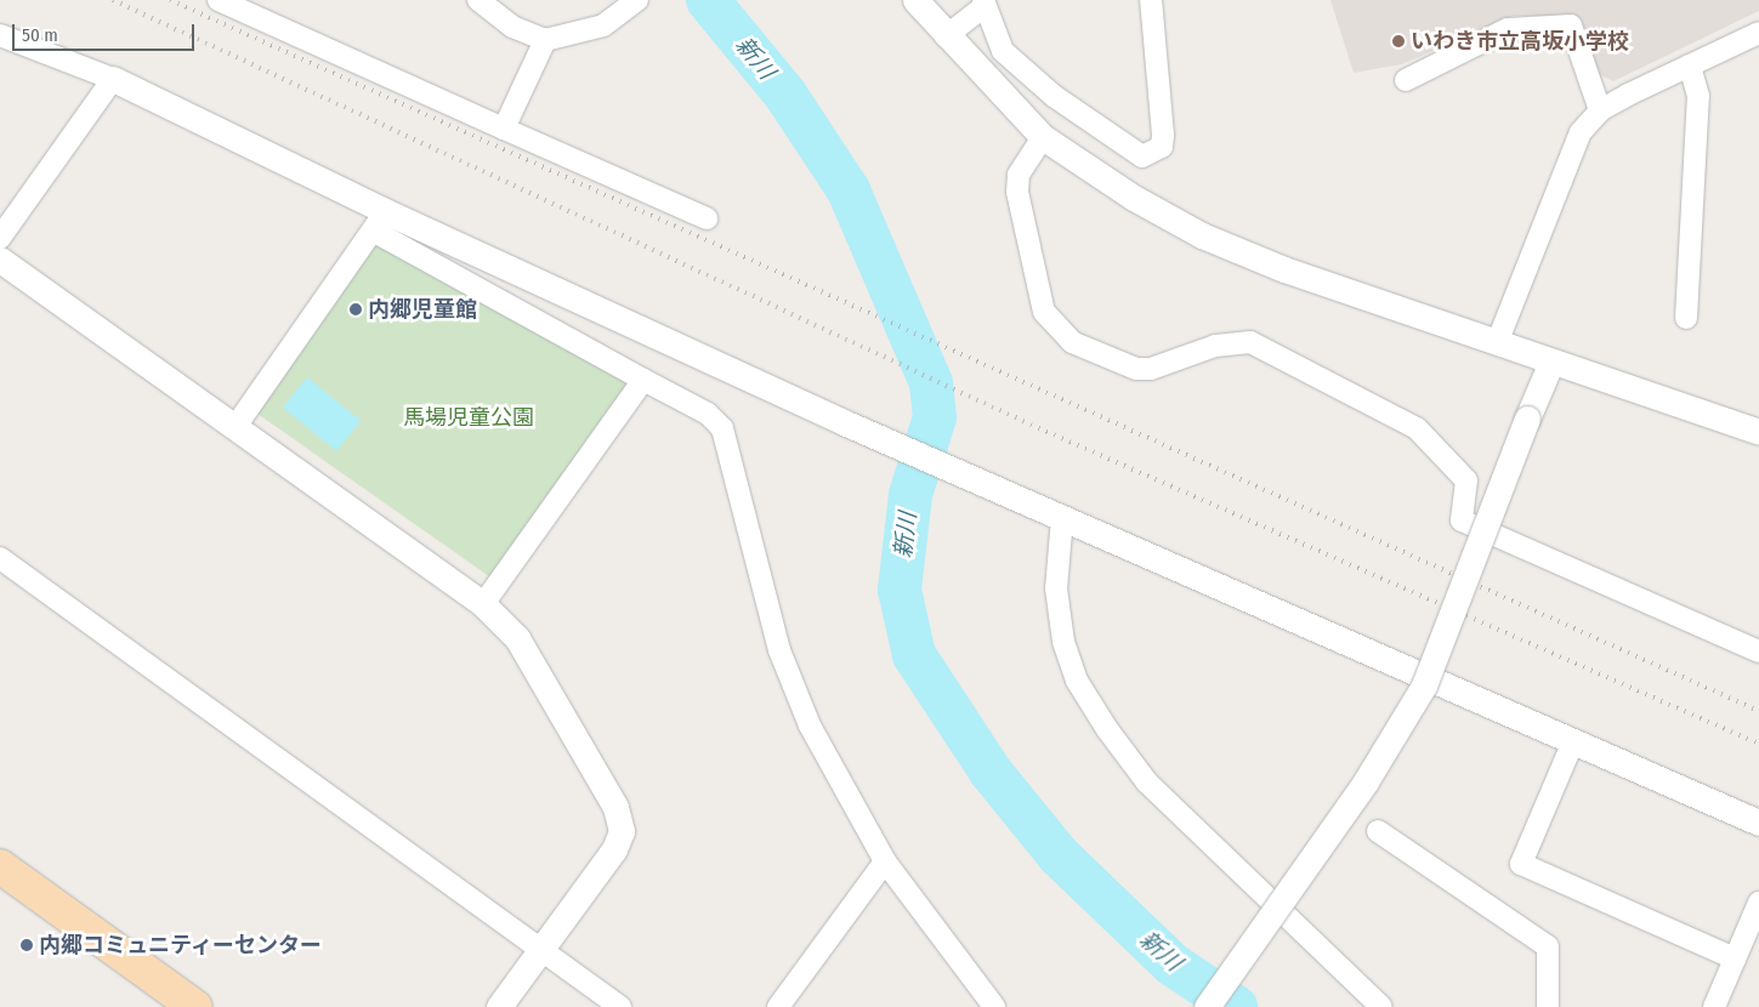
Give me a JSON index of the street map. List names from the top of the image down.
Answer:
{
  "water": ["新川"],
  "parks": ["馬場児童公園"],
  "places": ["いわき市立高坂小学校", "内郷児童館", "内郷コミュニティーセンター"],
  "scale_bar": "50 m"
}
